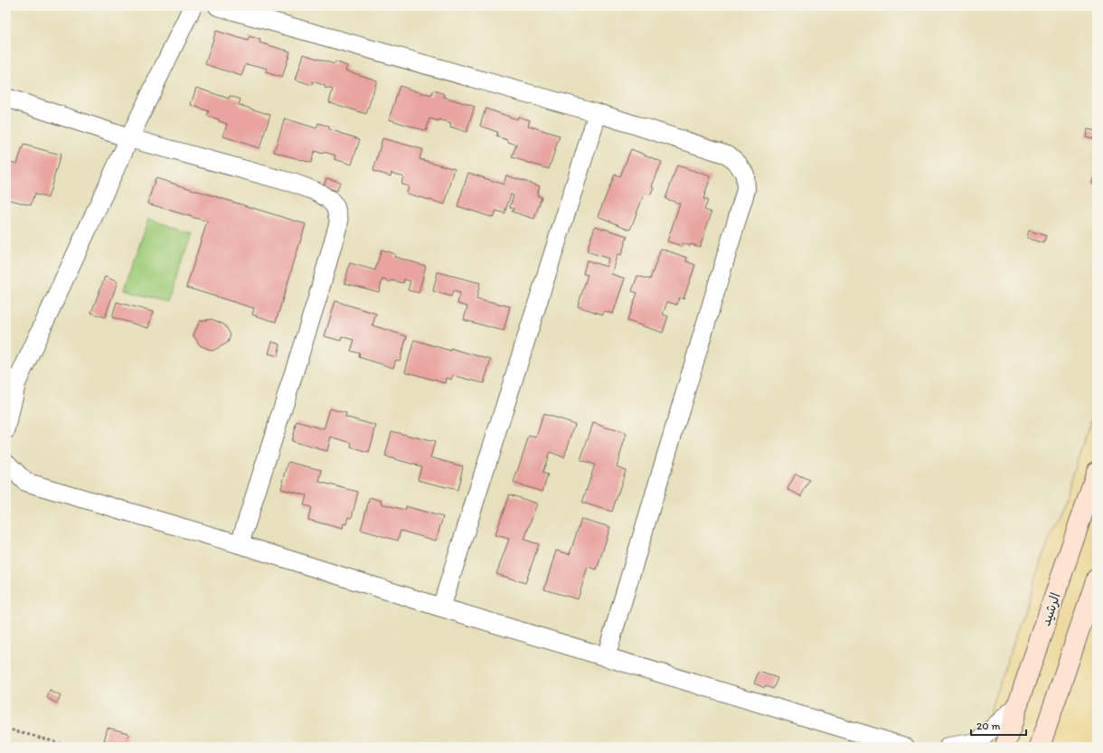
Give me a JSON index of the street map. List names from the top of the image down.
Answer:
{
  "streets": {
    "main road": ["الرشيد"]
  },
  "scale_bar": "20 m"
}
